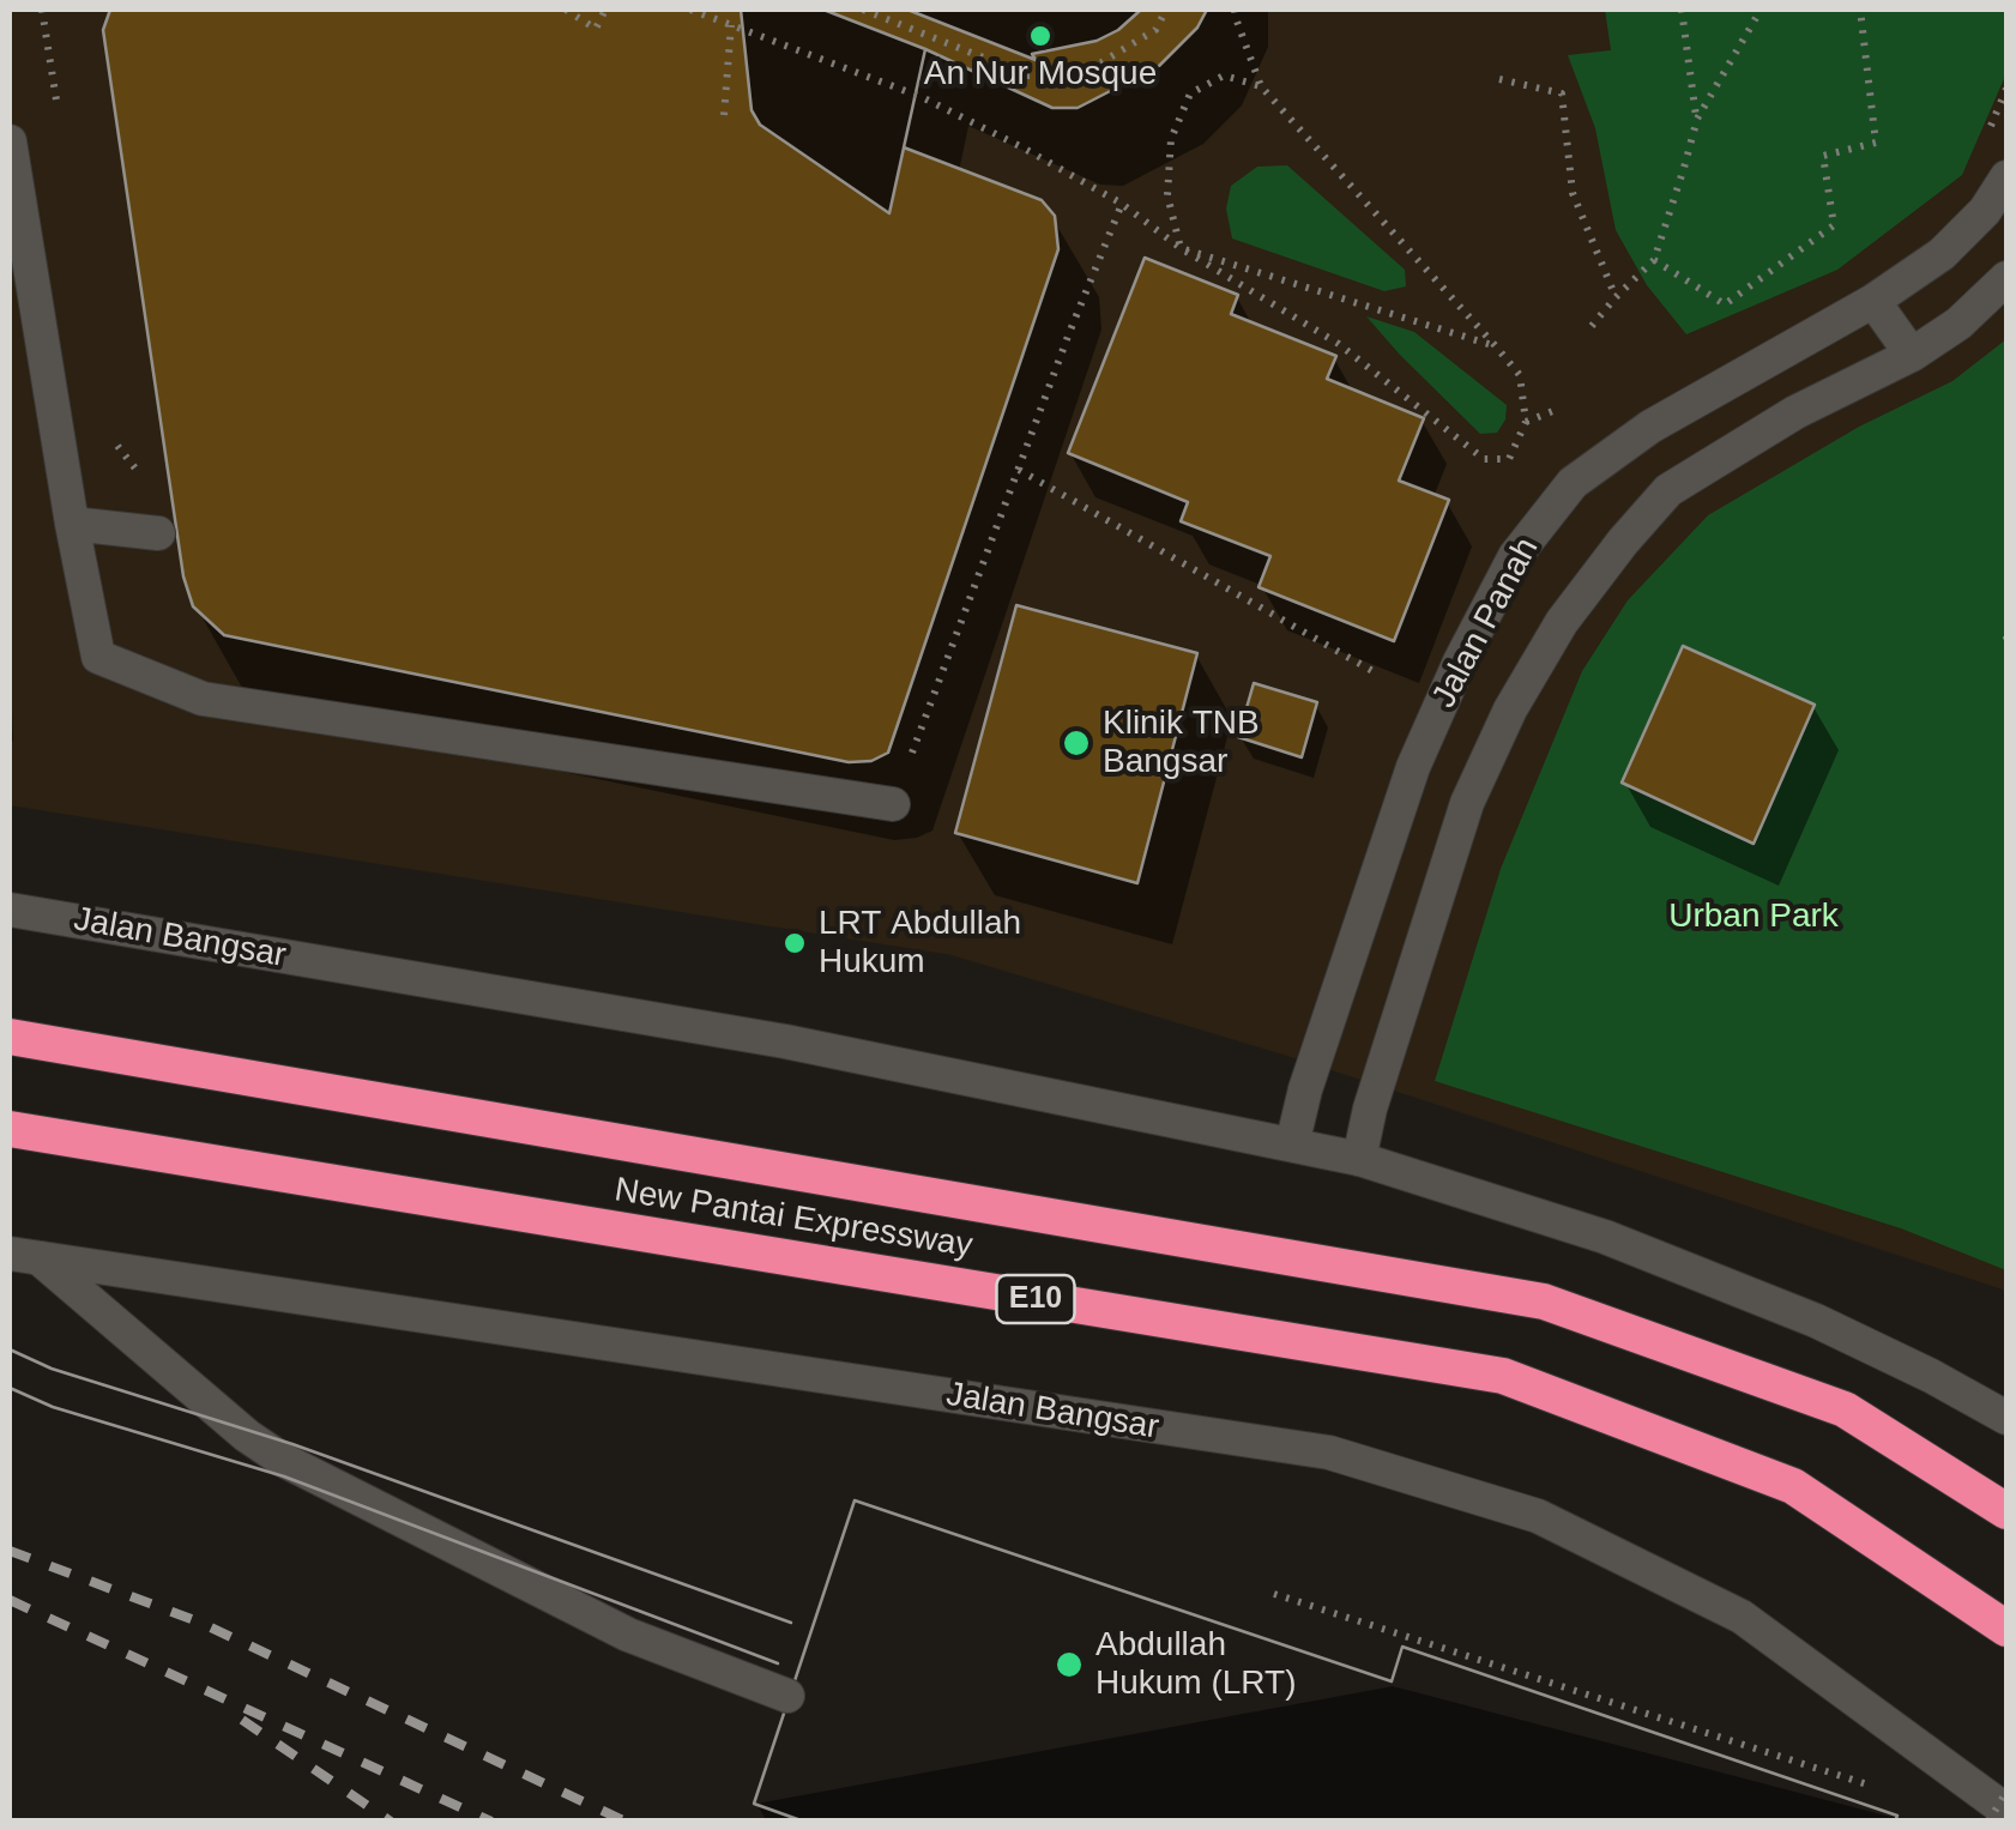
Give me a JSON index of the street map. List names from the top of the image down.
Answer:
{
  "streets": {
    "highway": ["New Pantai Expressway", "E10"],
    "main road": ["Jalan Panah", "Jalan Bangsar"]
  },
  "crossings": [
    ["Jalan Panah", "Jalan Bangsar"]
  ],
  "parks": ["Urban Park"],
  "places": [
    "An Nur Mosque",
    "Klinik TNB Bangsar",
    "LRT Abdullah Hukum",
    "Abdullah Hukum (LRT)"
  ]
}
